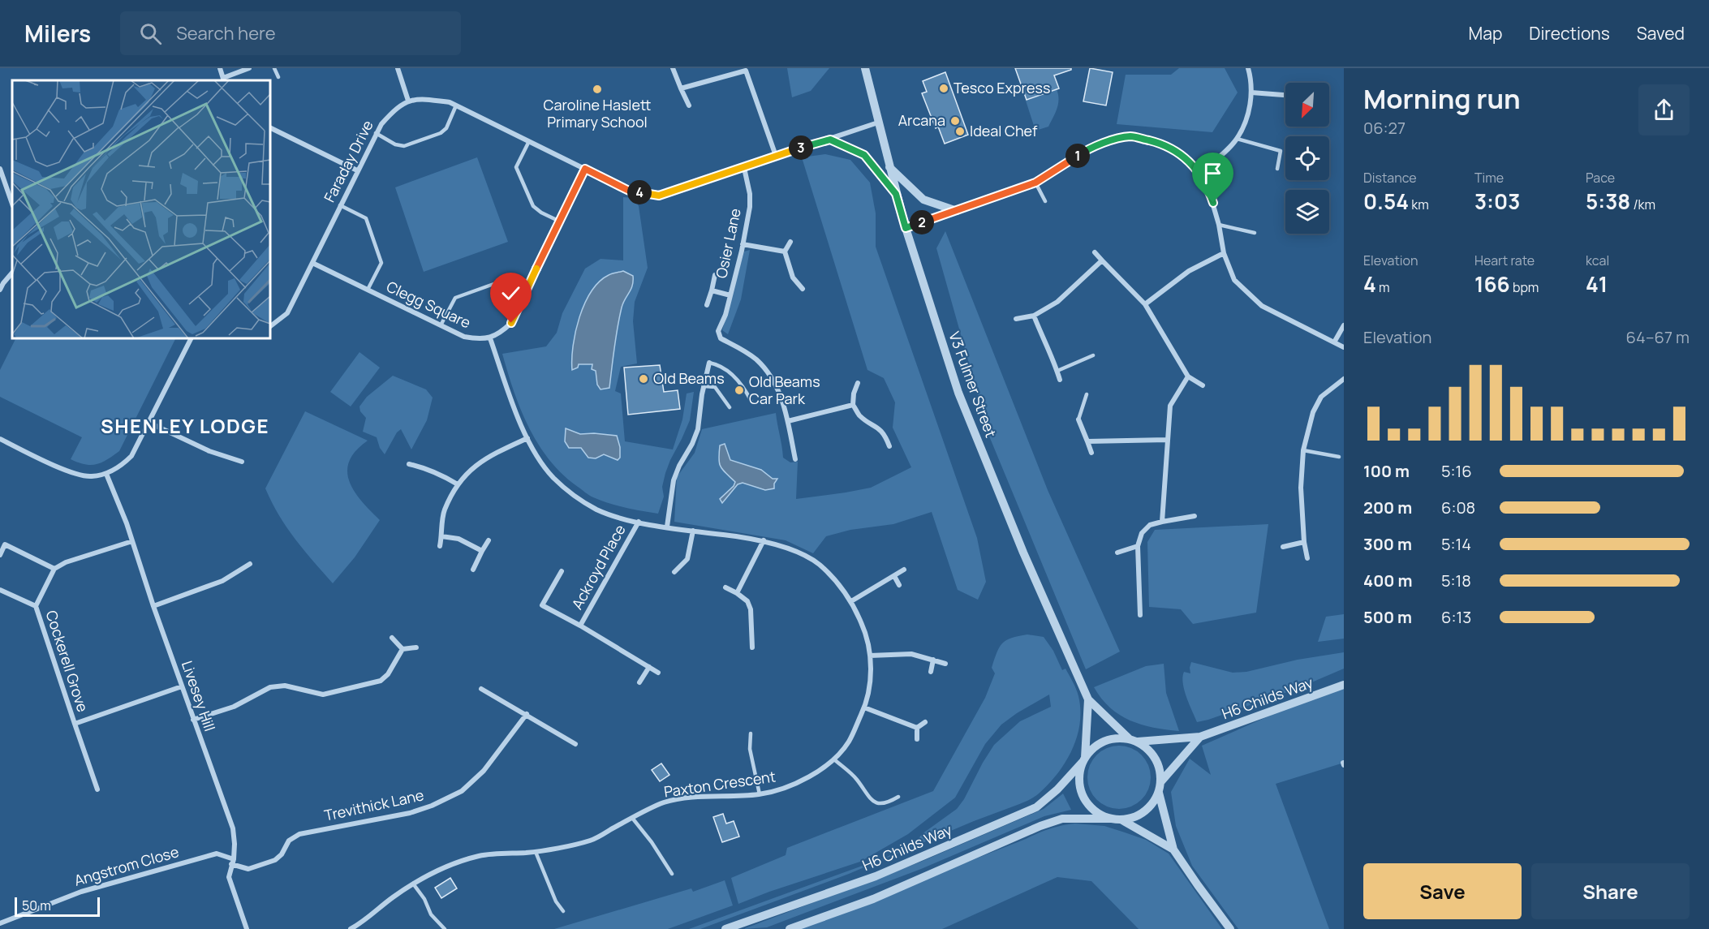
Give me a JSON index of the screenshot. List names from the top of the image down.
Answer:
{
  "streets": {
    "street": [
      "Faraday Drive",
      "Osier Lane",
      "Clegg Square",
      "V3 Fulmer Street",
      "Ackroyd Place",
      "Cockerell Grove",
      "Livesey Hill",
      "H6 Childs Way",
      "Paxton Crescent",
      "Trevithick Lane",
      "Angstrom Close"
    ]
  },
  "crossings": [
    ["Faraday Drive", "Clegg Square"],
    ["Clegg Square", "Paxton Crescent"],
    ["V3 Fulmer Street", "H6 Childs Way"],
    ["Ackroyd Place", "Paxton Crescent"],
    ["Cockerell Grove", "Livesey Hill"],
    ["Livesey Hill", "Trevithick Lane"],
    ["Livesey Hill", "Angstrom Close"],
    ["Trevithick Lane", "Angstrom Close"]
  ],
  "districts": ["SHENLEY LODGE"],
  "places": [
    "Tesco Express",
    "Caroline Haslett Primary School",
    "Arcana",
    "Ideal Chef",
    "Old Beams",
    "Old Beams Car Park"
  ],
  "scale_bar": "50 m",
  "north": "bottom left",
  "page": {
    "header": "Milers",
    "search": "Search here",
    "nav": ["Map", "Directions", "Saved"],
    "heading": ["Morning run", "06:27"],
    "pins": [
      "3",
      "1",
      "4",
      "2"
    ],
    "stats": [
      ["Distance", "0.54 km"],
      ["Time", "3:03"],
      ["Pace", "5:38 /km"],
      ["Elevation", "4 m"],
      ["Heart rate", "166 bpm"],
      ["kcal", "41"]
    ],
    "chart": ["Elevation", "64–67 m"],
    "list": [
      {
        "name": "100 m",
        "note": "5:16"
      },
      {
        "name": "200 m",
        "note": "6:08"
      },
      {
        "name": "300 m",
        "note": "5:14"
      },
      {
        "name": "400 m",
        "note": "5:18"
      },
      {
        "name": "500 m",
        "note": "6:13"
      }
    ],
    "buttons": ["Save", "Share"],
    "scale": "50 m"
  }
}
